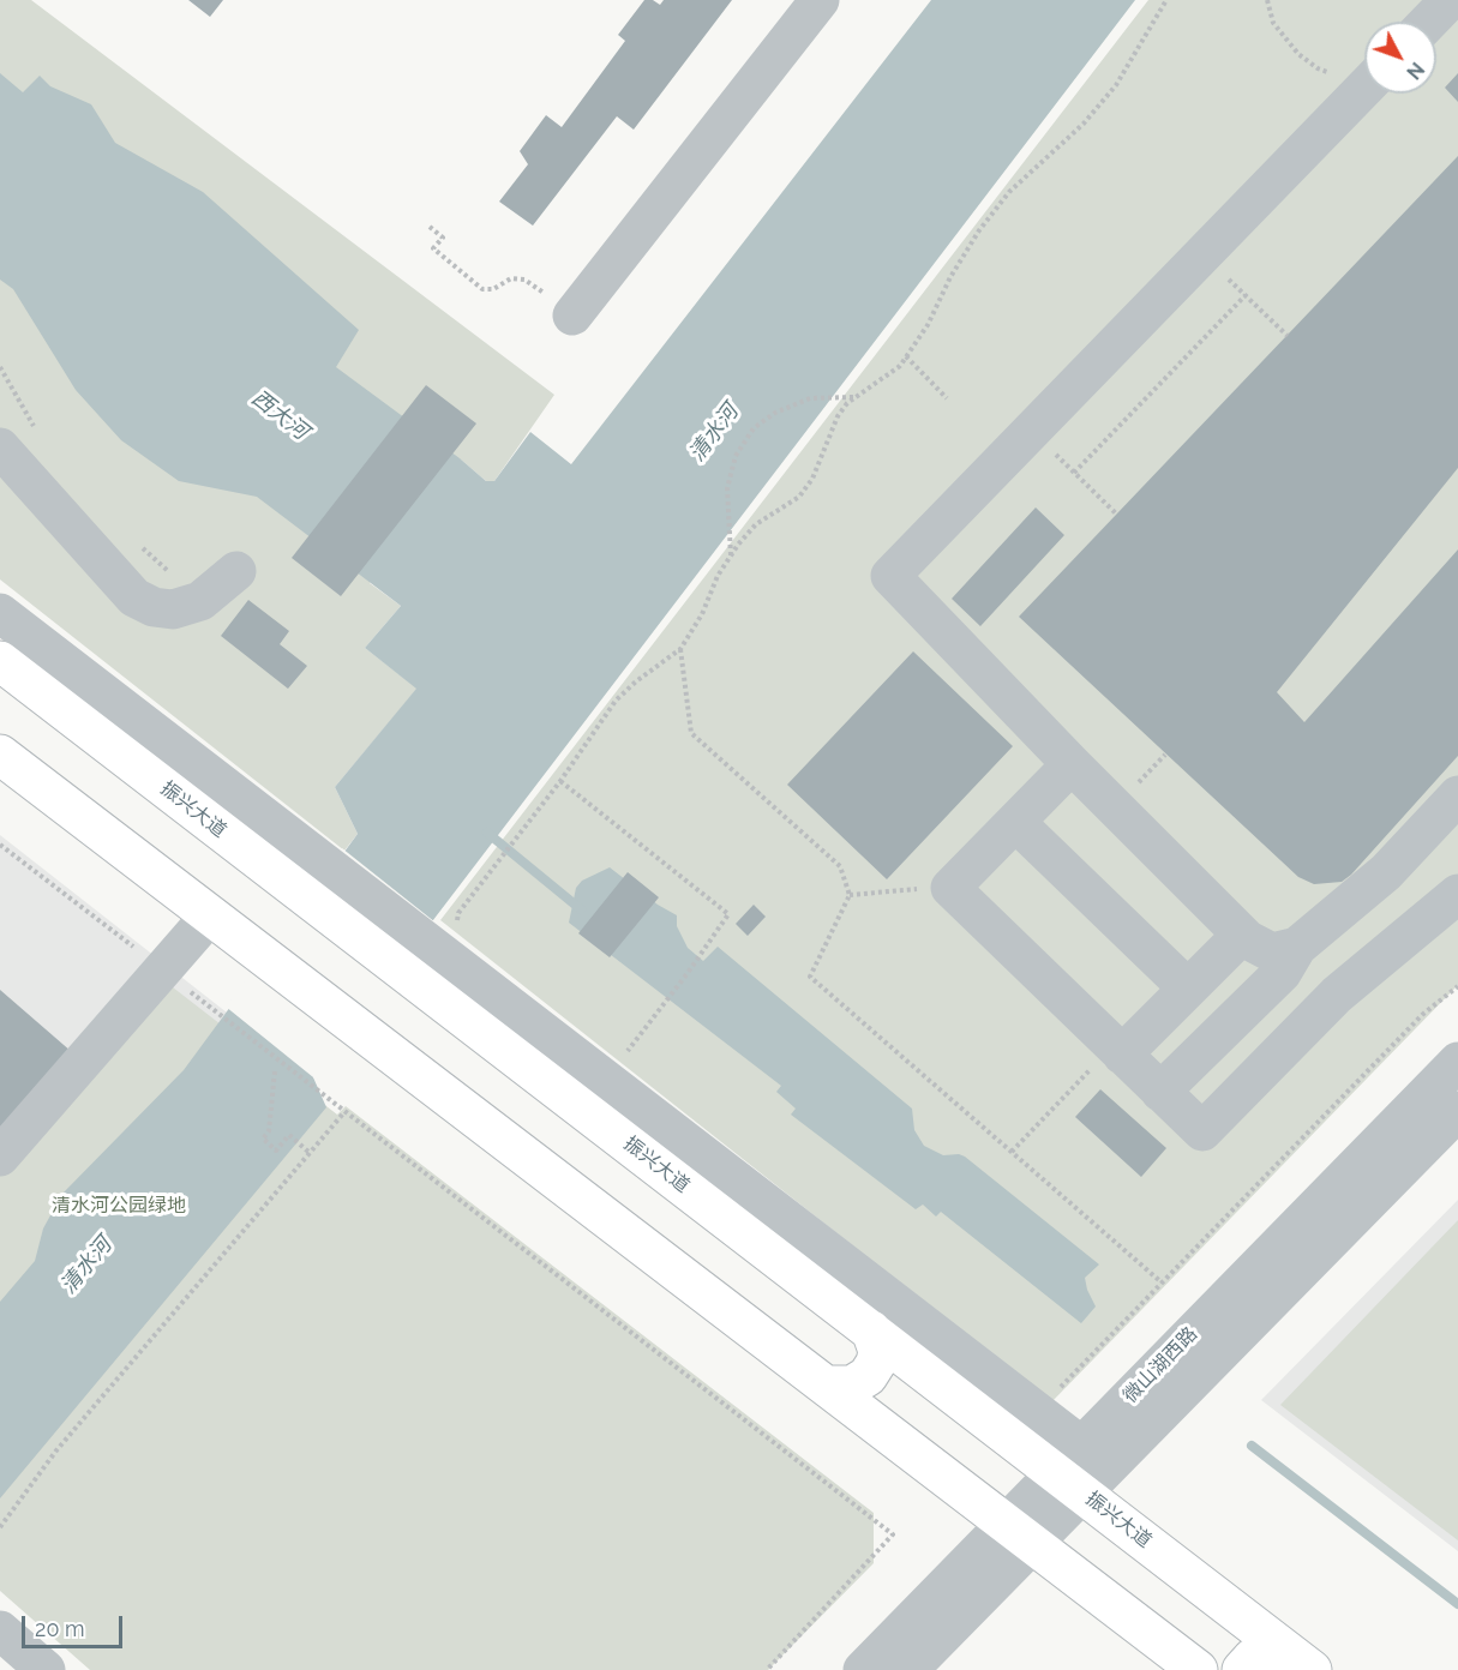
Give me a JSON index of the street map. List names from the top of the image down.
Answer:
{
  "streets": {
    "main road": ["振兴大道"],
    "street": ["微山湖西路"]
  },
  "crossings": [
    ["振兴大道", "微山湖西路"]
  ],
  "water": ["西大河", "清水河"],
  "parks": ["清水河公园绿地"],
  "scale_bar": "20 m",
  "north": "bottom right"
}
